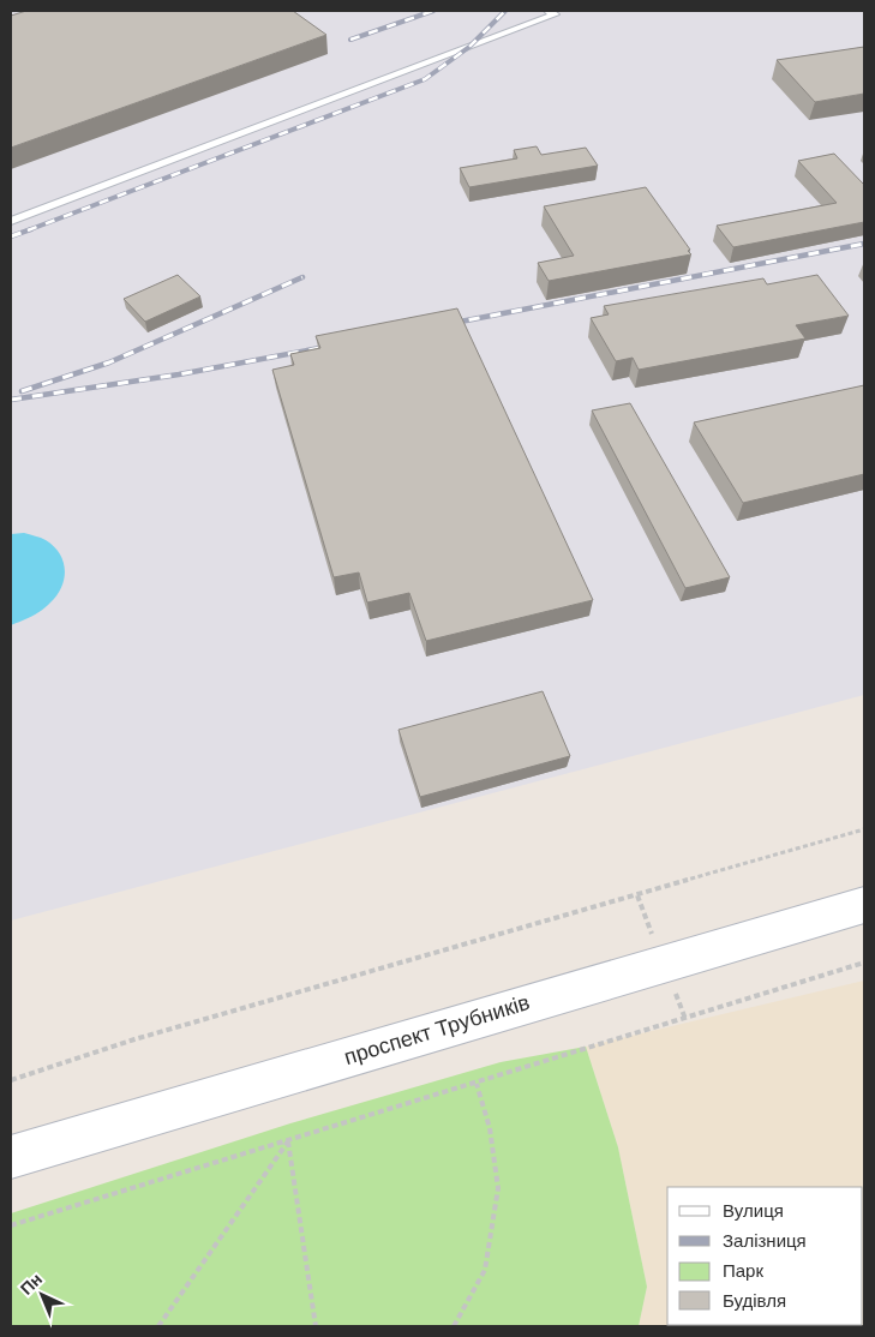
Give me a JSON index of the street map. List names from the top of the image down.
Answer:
{
  "streets": {
    "main road": ["проспект Трубників"]
  },
  "legend": [
    "Вулиця",
    "Залізниця",
    "Парк",
    "Будівля"
  ],
  "north": "top left"
}
